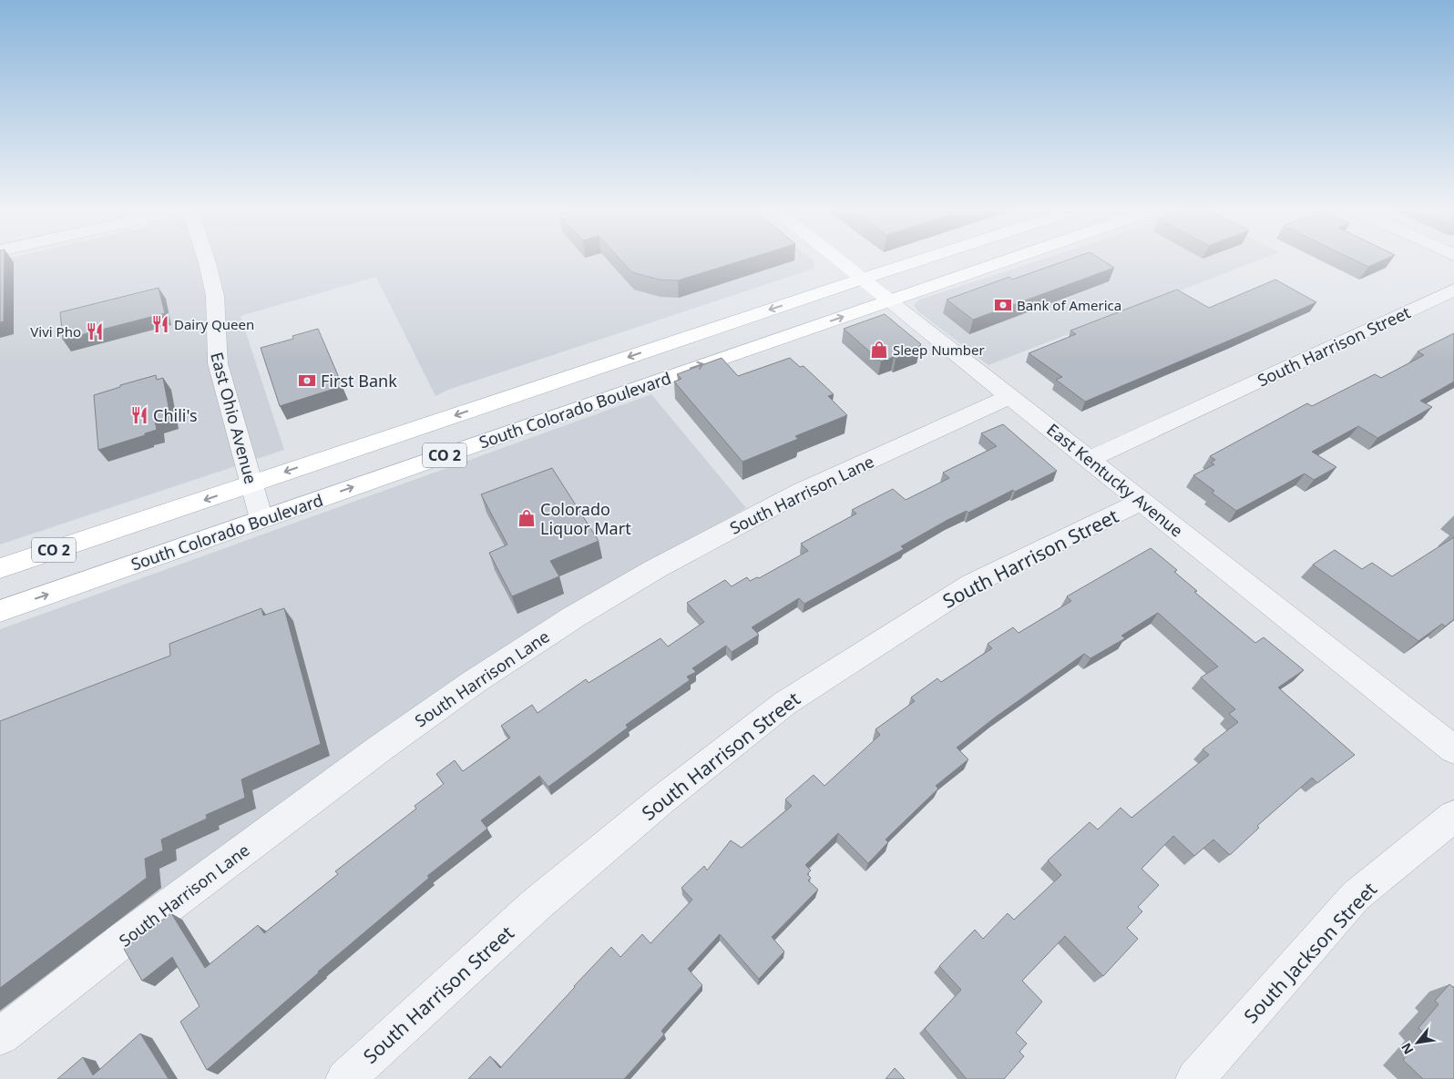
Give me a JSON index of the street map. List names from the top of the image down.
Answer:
{
  "streets": {
    "main road": ["South Colorado Boulevard", "CO 2", "East Kentucky Avenue"],
    "street": [
      "South Harrison Street",
      "East Ohio Avenue",
      "South Harrison Lane",
      "South Jackson Street"
    ]
  },
  "crossings": [
    ["South Harrison Street", "East Kentucky Avenue"],
    ["South Colorado Boulevard", "East Ohio Avenue"],
    ["South Colorado Boulevard", "East Kentucky Avenue"],
    ["East Kentucky Avenue", "South Harrison Lane"]
  ],
  "places": {
    "bank": ["Bank of America", "First Bank"],
    "restaurant": ["Dairy Queen", "Vivi Pho", "Chili's"],
    "shop": ["Sleep Number", "Colorado Liquor Mart"]
  },
  "north": "bottom left"
}
